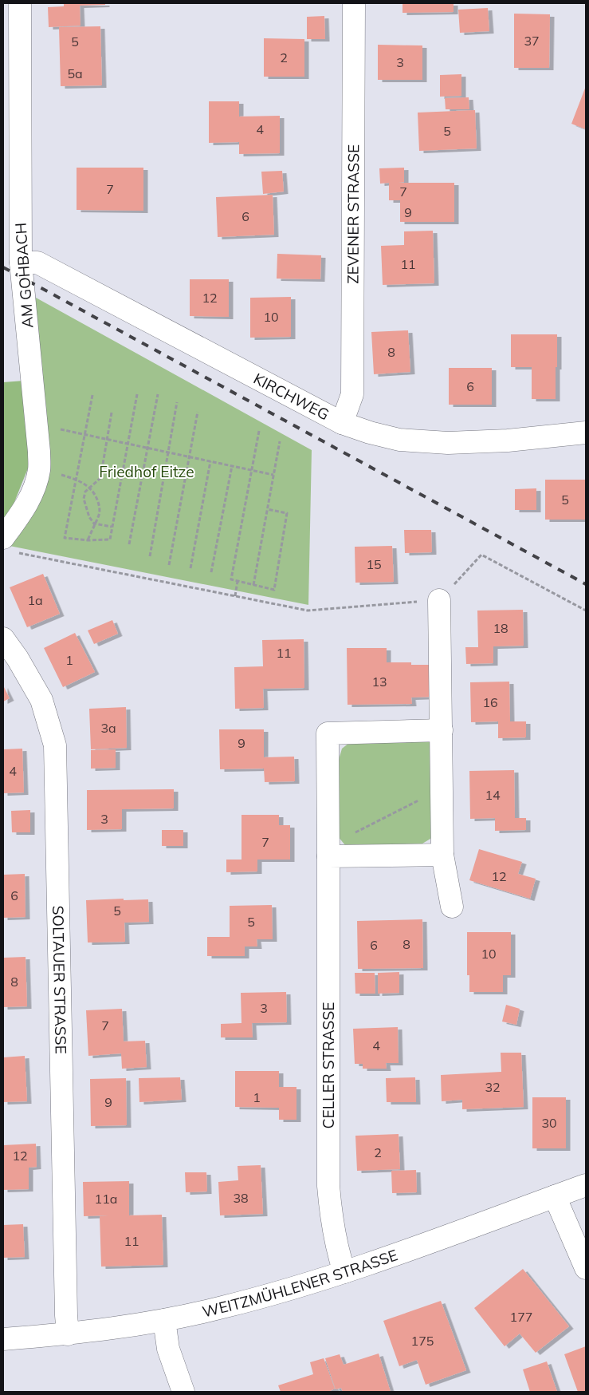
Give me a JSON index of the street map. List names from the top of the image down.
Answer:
{
  "streets": {
    "street": [
      "ZEVENER STRASSE",
      "AM GOHBACH",
      "KIRCHWEG",
      "SOLTAUER STRASSE",
      "CELLER STRASSE",
      "WEITZMÜHLENER STRASSE"
    ]
  },
  "crossings": [
    ["ZEVENER STRASSE", "KIRCHWEG"],
    ["AM GOHBACH", "KIRCHWEG"],
    ["SOLTAUER STRASSE", "WEITZMÜHLENER STRASSE"],
    ["CELLER STRASSE", "WEITZMÜHLENER STRASSE"]
  ],
  "parks": ["Friedhof Eitze"],
  "house_numbers": [
    "37",
    "5",
    "2",
    "3",
    "5a",
    "4",
    "5",
    "7",
    "7",
    "9",
    "6",
    "11",
    "12",
    "10",
    "8",
    "6",
    "5",
    "15",
    "1a",
    "18",
    "11",
    "1",
    "13",
    "16",
    "3a",
    "9",
    "4",
    "14",
    "3",
    "7",
    "12",
    "6",
    "5",
    "5",
    "8",
    "6",
    "10",
    "8",
    "3",
    "7",
    "4",
    "32",
    "1",
    "9",
    "30",
    "2",
    "12",
    "38",
    "11a",
    "11",
    "177",
    "175"
  ]
}
